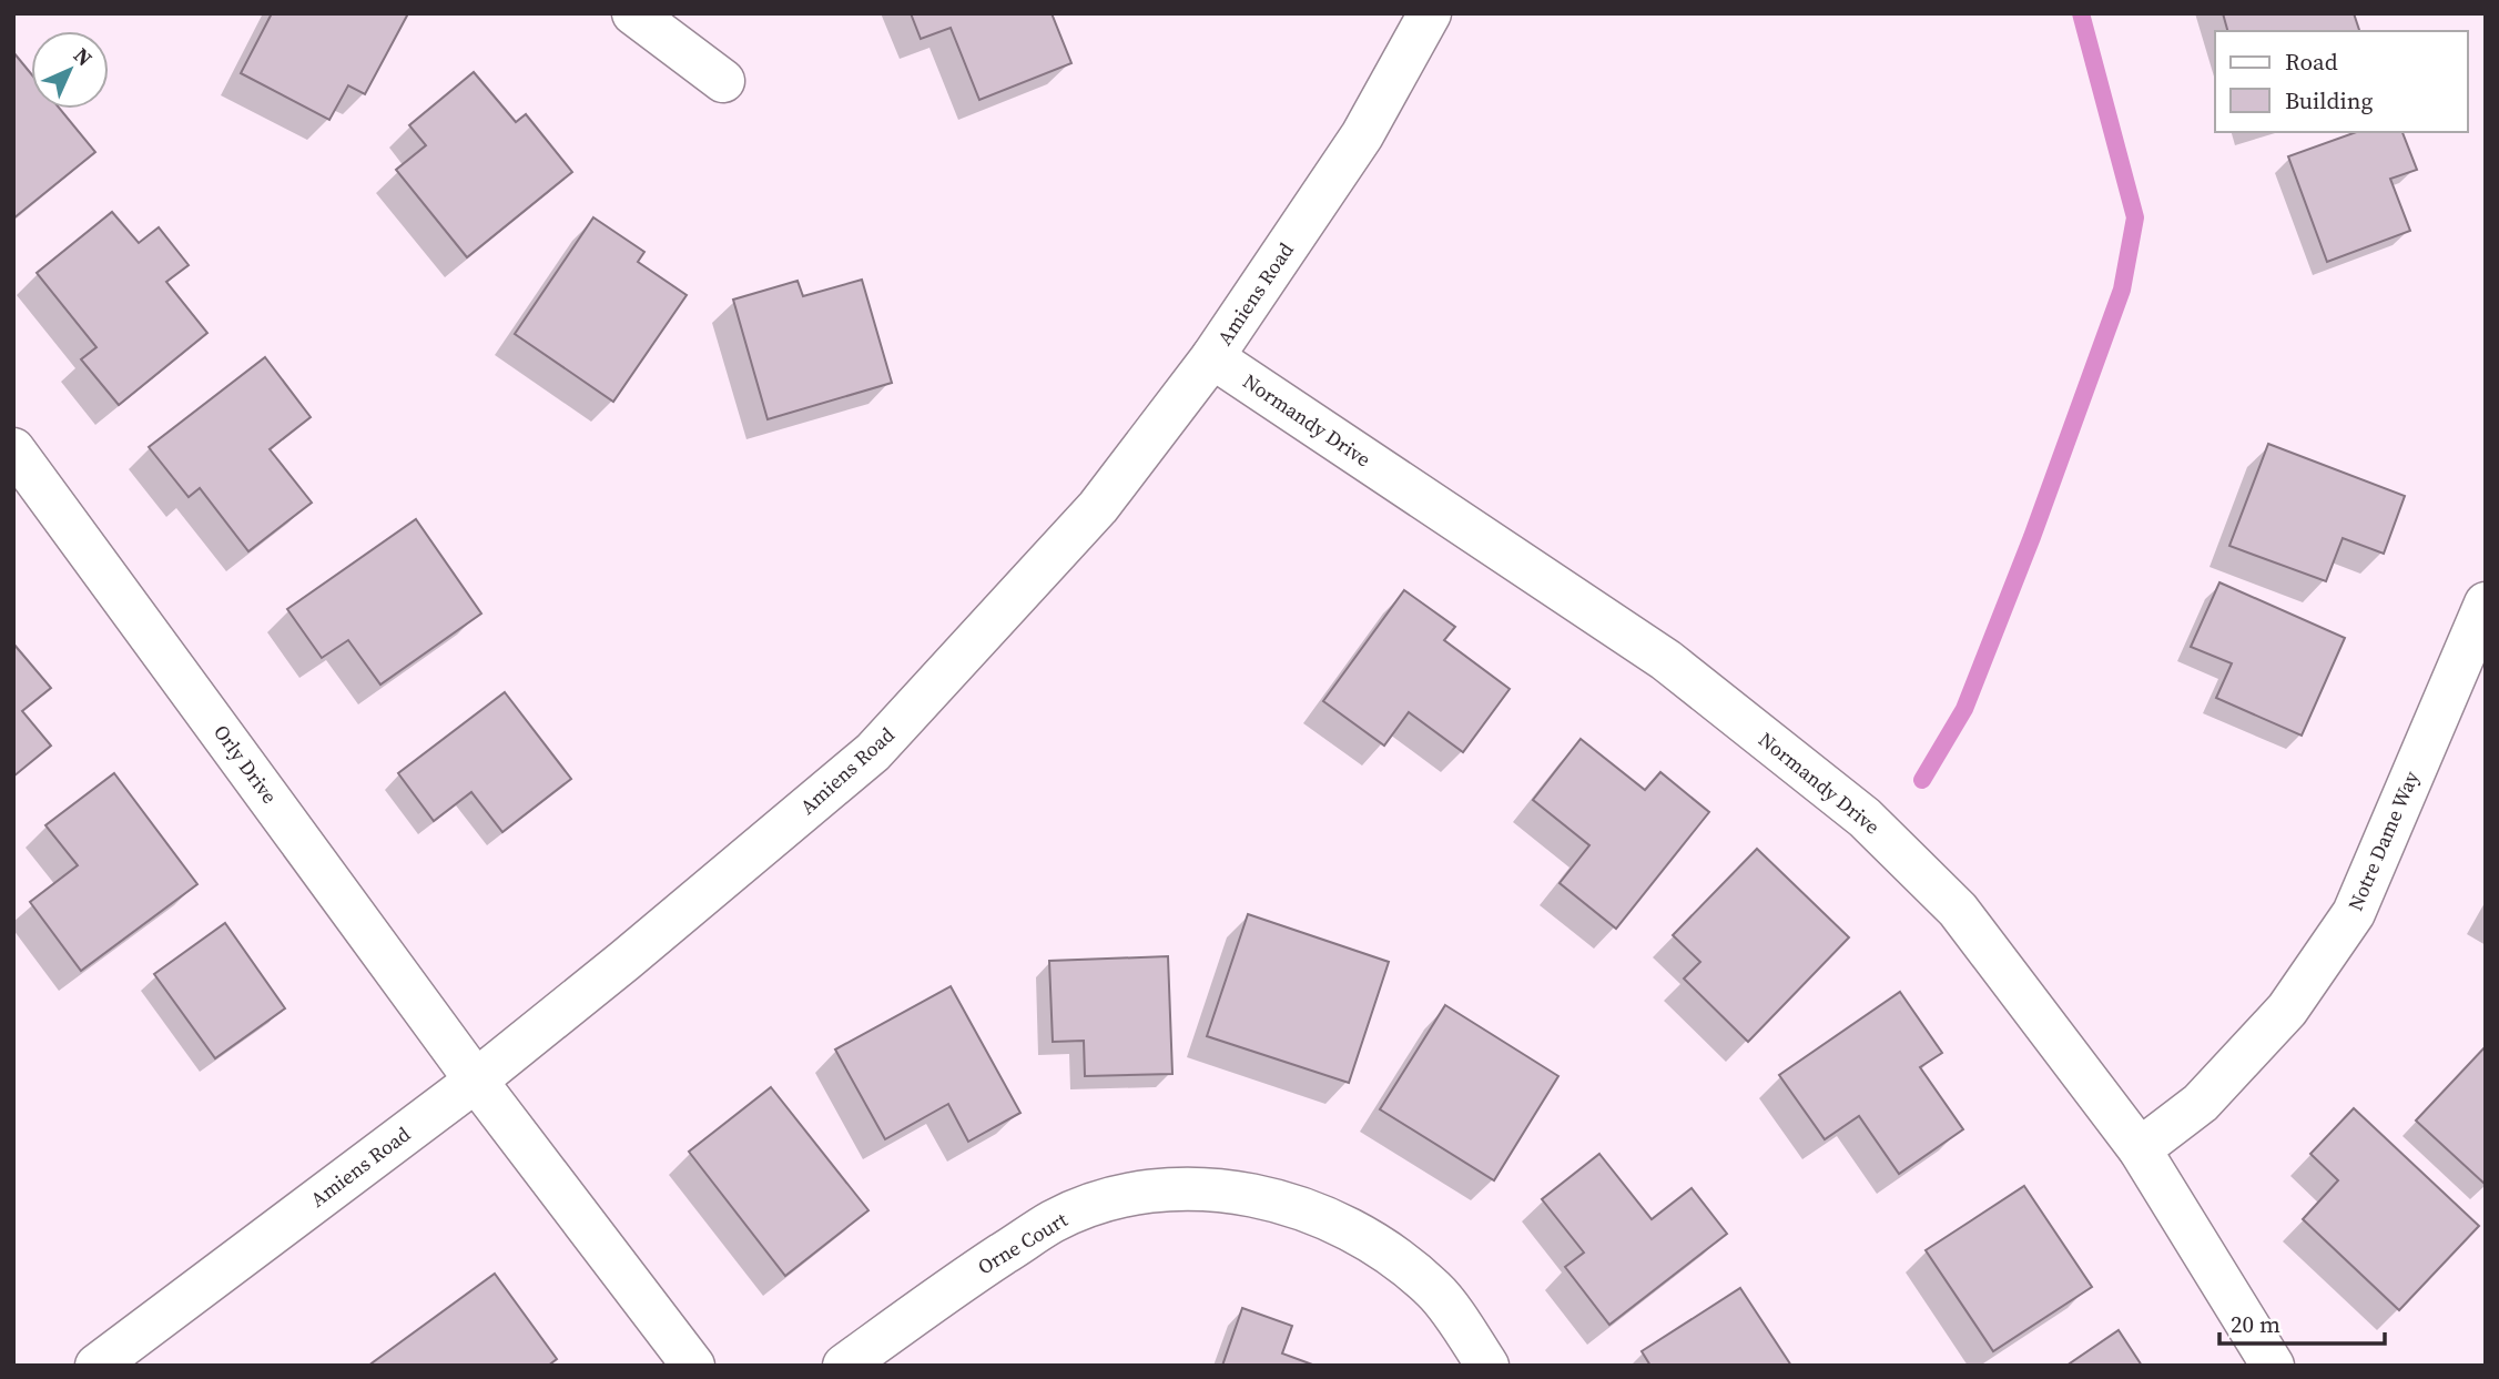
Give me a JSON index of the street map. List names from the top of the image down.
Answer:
{
  "streets": {
    "street": [
      "Amiens Road",
      "Normandy Drive",
      "Orly Drive",
      "Notre Dame Way",
      "Orne Court"
    ]
  },
  "crossings": [
    ["Amiens Road", "Normandy Drive"],
    ["Amiens Road", "Orly Drive"],
    ["Normandy Drive", "Notre Dame Way"]
  ],
  "legend": ["Road", "Building"],
  "scale_bar": "20 m",
  "north": "top right"
}
